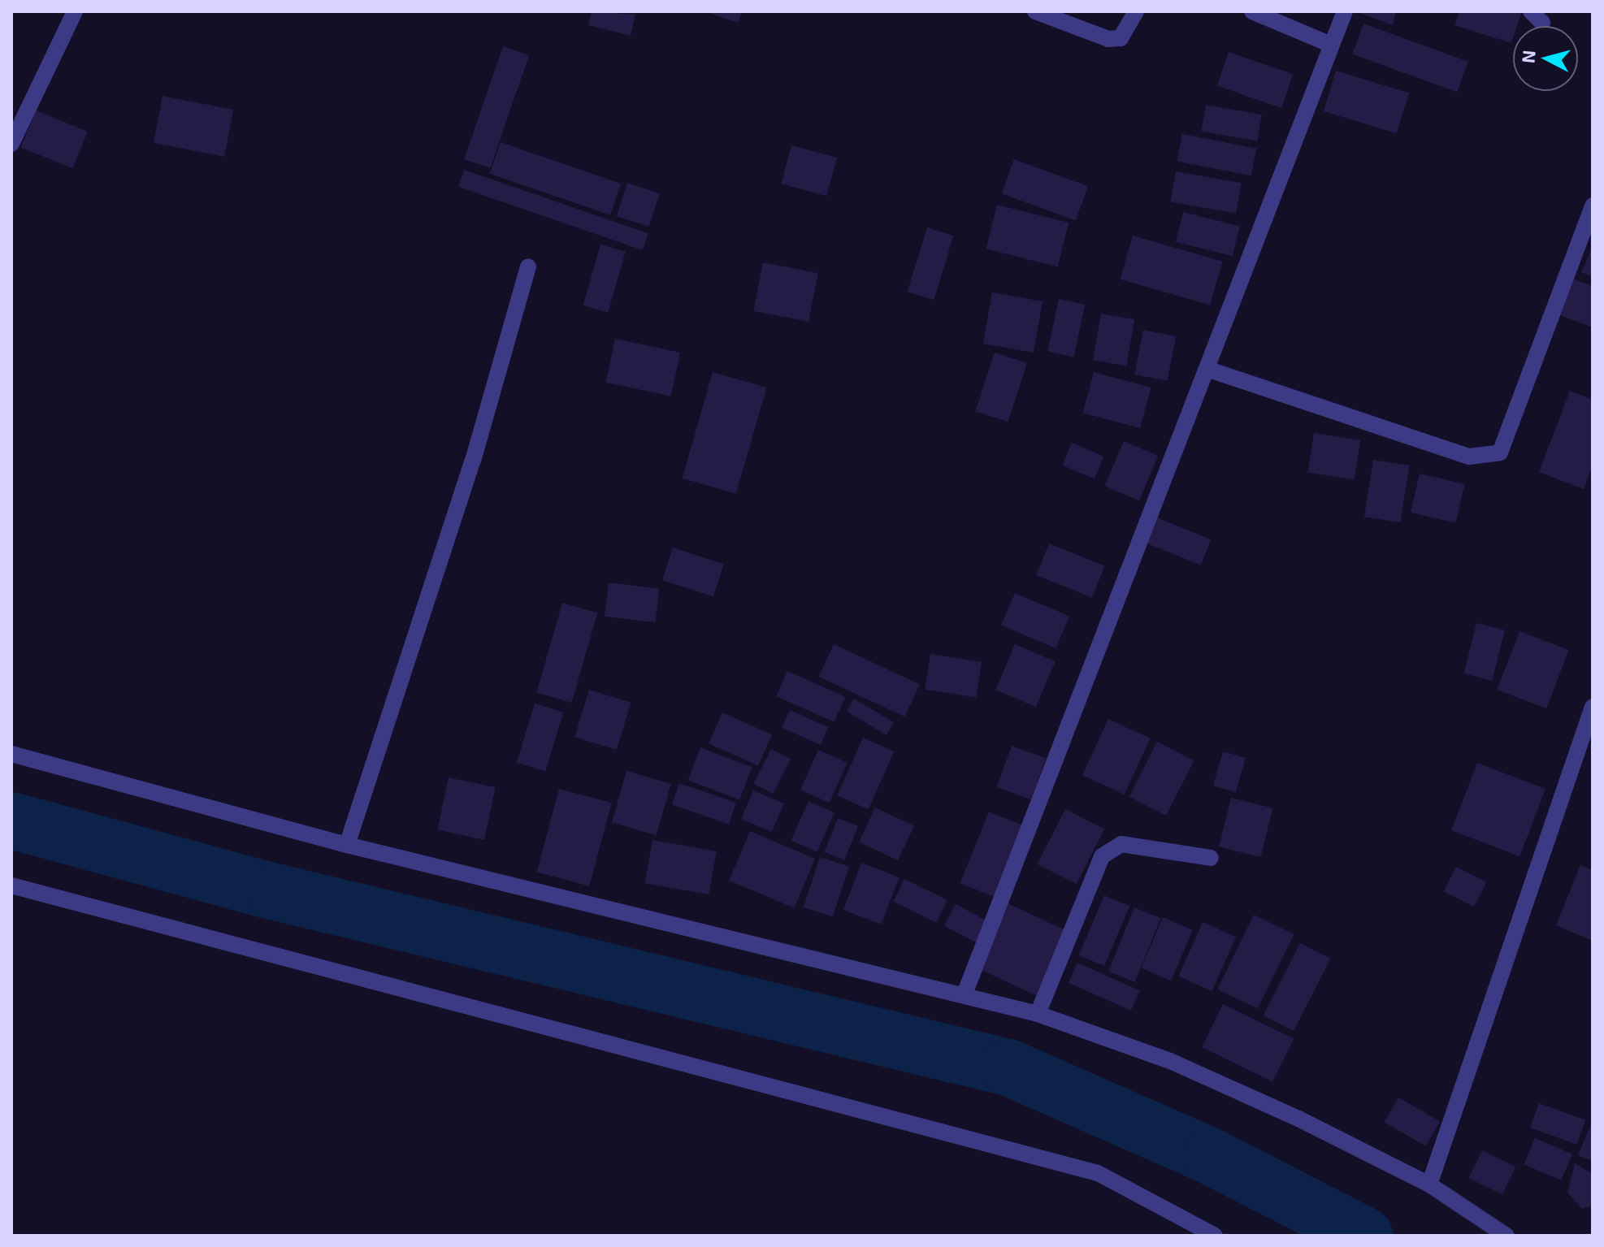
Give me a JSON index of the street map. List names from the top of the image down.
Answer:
{
  "north": "left"
}
